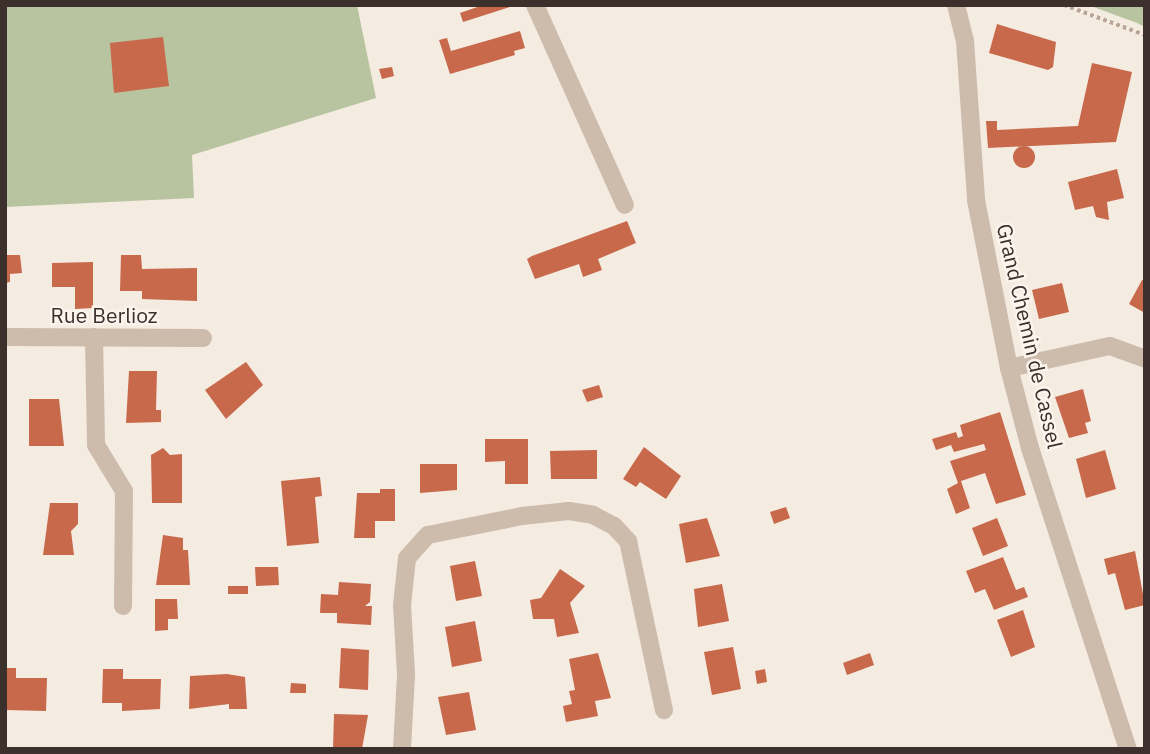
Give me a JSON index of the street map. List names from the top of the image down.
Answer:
{
  "streets": {
    "street": ["Rue Berlioz", "Grand Chemin de Cassel"]
  }
}
